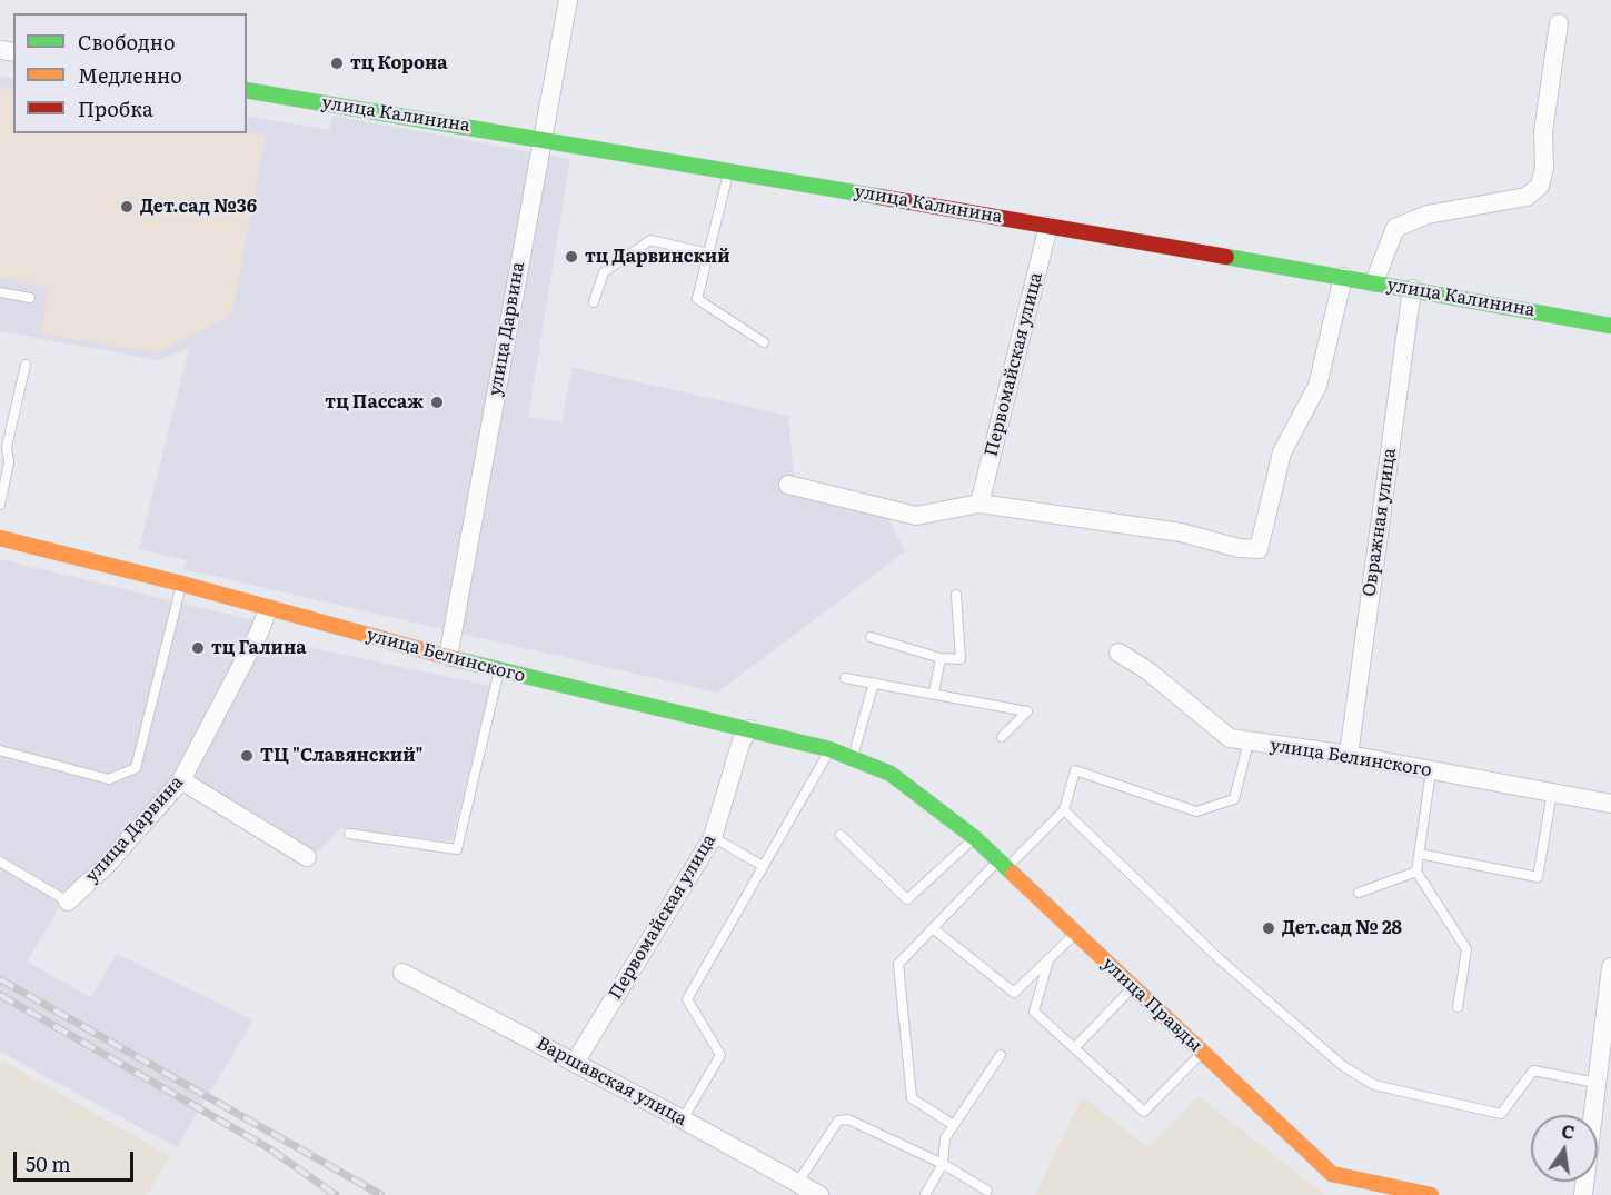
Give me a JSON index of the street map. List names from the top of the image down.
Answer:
{
  "streets": {
    "street": [
      "улица Калинина",
      "улица Дарвина",
      "Первомайская улица",
      "Овражная улица",
      "улица Белинского",
      "улица Правды",
      "Варшавская улица"
    ]
  },
  "crossings": [
    ["улица Калинина", "улица Дарвина"],
    ["улица Калинина", "Первомайская улица"],
    ["улица Калинина", "Овражная улица"],
    ["улица Дарвина", "улица Белинского"],
    ["Первомайская улица", "улица Белинского"],
    ["Первомайская улица", "Варшавская улица"],
    ["Овражная улица", "улица Белинского"],
    ["улица Белинского", "улица Правды"]
  ],
  "places": [
    "тц Корона",
    "Дет.сад №36",
    "тц Дарвинский",
    "тц Пассаж",
    "тц Галина",
    "ТЦ \"Славянский\"",
    "Дет.сад № 28"
  ],
  "legend": ["Свободно", "Медленно", "Пробка"],
  "scale_bar": "50 m",
  "north": "top"
}
